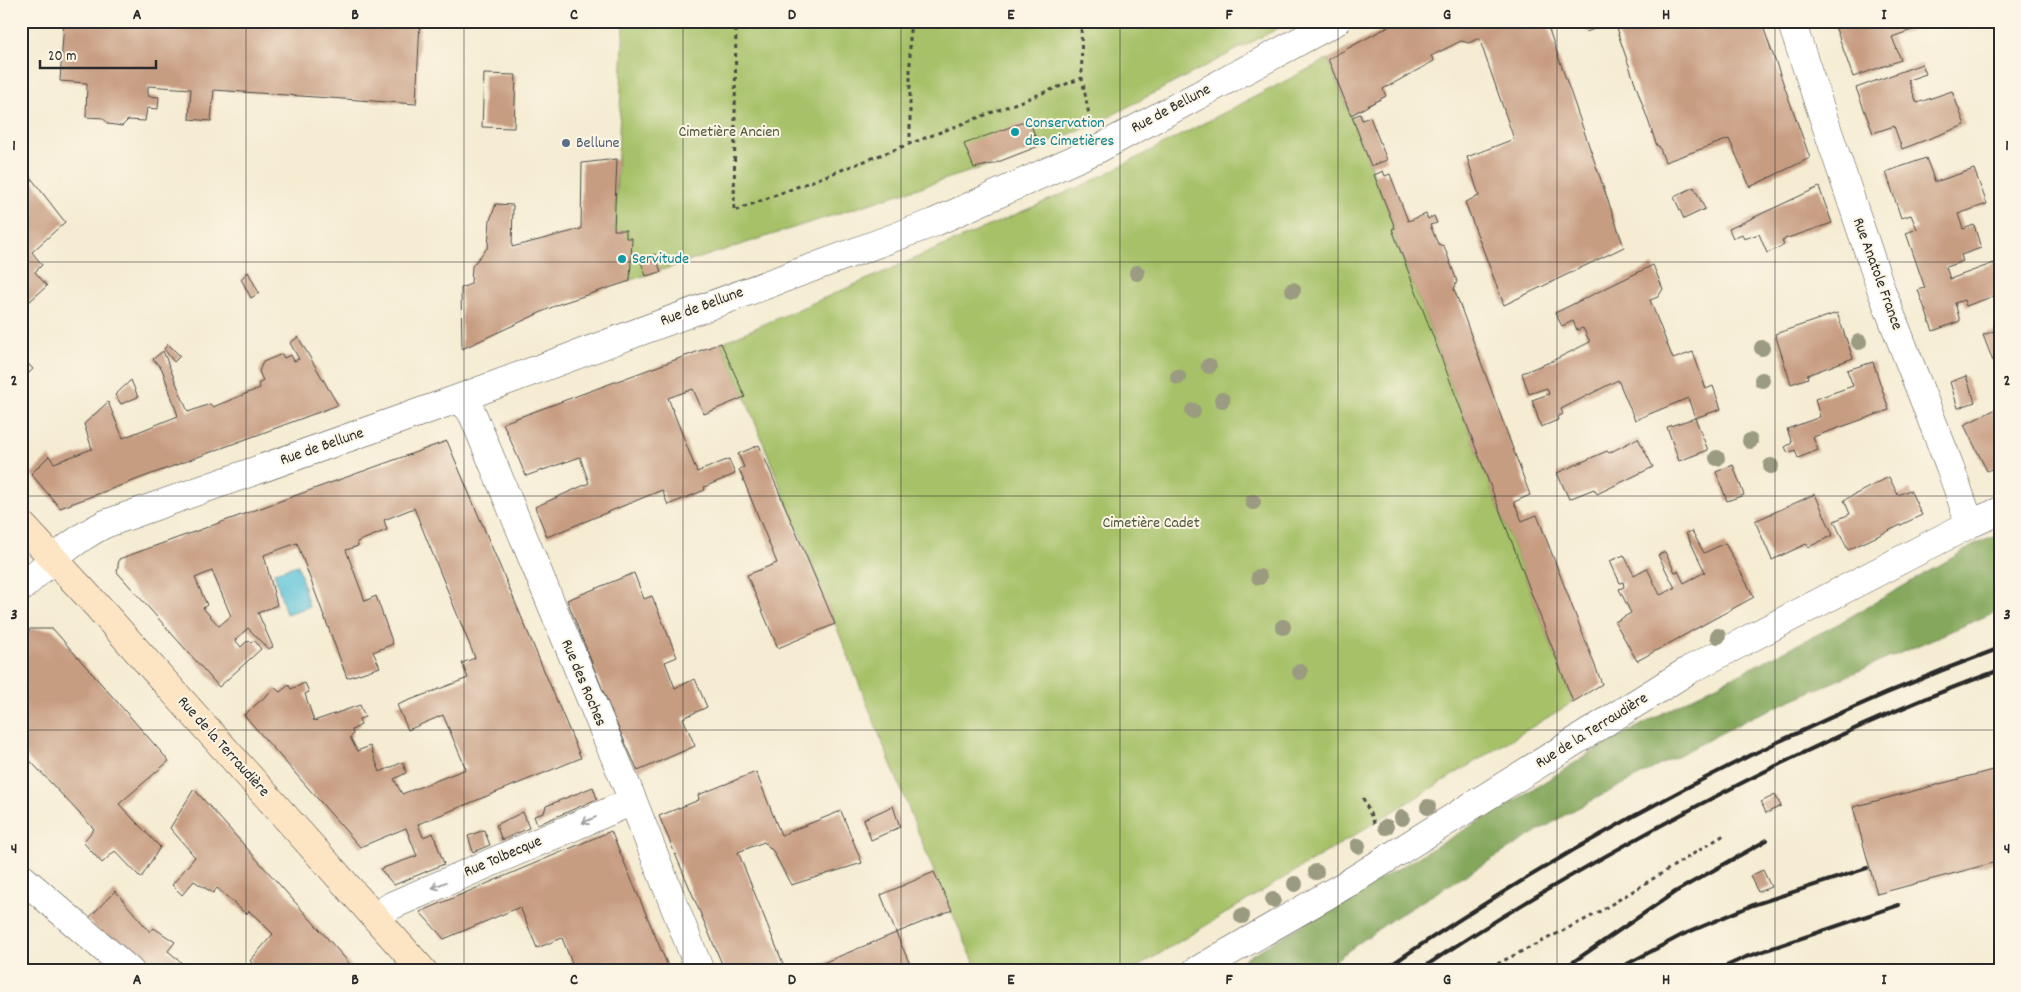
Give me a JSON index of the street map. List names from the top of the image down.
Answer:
{
  "streets": {
    "main road": ["Rue de la Terraudière"],
    "street": [
      "Rue de Bellune",
      "Rue Anatole France",
      "Rue des Roches",
      "Rue Tolbecque"
    ]
  },
  "crossings": [
    ["Rue de Bellune", "Rue des Roches"],
    ["Rue de Bellune", "Rue de la Terraudière"],
    ["Rue Anatole France", "Rue de la Terraudière"],
    ["Rue des Roches", "Rue Tolbecque"],
    ["Rue de la Terraudière", "Rue Tolbecque"]
  ],
  "one_way": ["Rue Tolbecque"],
  "parks": ["Cimetière Ancien", "Cimetière Cadet"],
  "places": ["Conservation des Cimetières", "Bellune", "Servitude"],
  "scale_bar": "20 m",
  "grid": {
    "columns": [
      "A",
      "B",
      "C",
      "D",
      "E",
      "F",
      "G",
      "H",
      "I"
    ],
    "rows": [
      "1",
      "2",
      "3",
      "4"
    ]
  }
}
